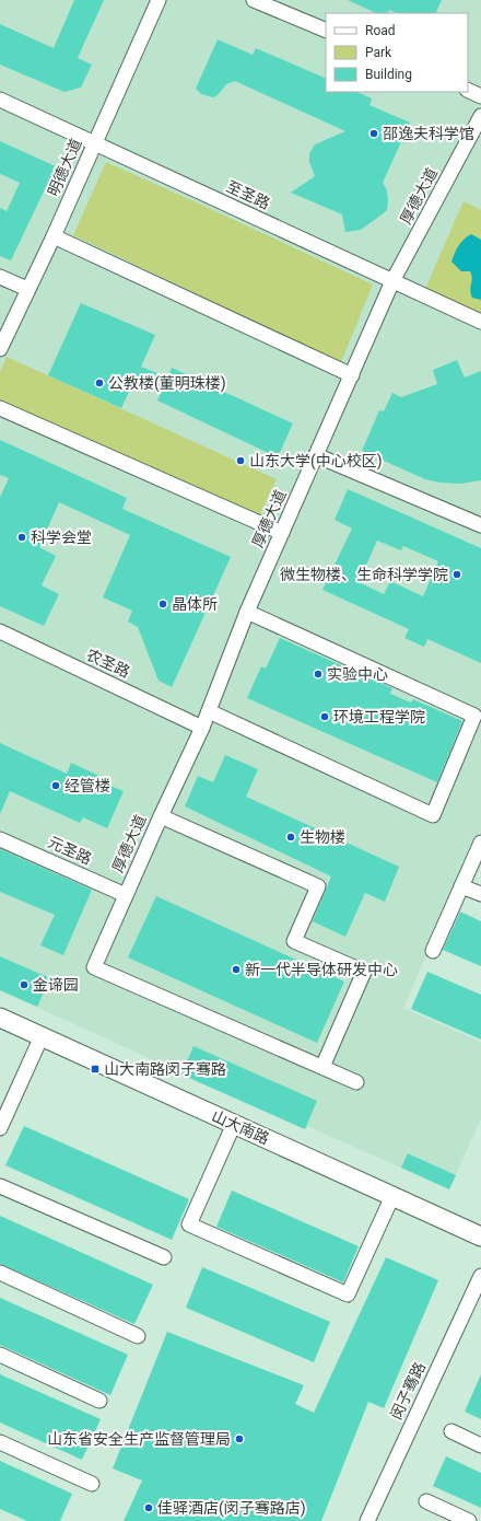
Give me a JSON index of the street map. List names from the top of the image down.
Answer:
{
  "streets": {
    "main road": ["山大南路"],
    "street": [
      "明德大道",
      "至圣路",
      "厚德大道",
      "农圣路",
      "元圣路",
      "闵子骞路"
    ]
  },
  "crossings": [
    ["明德大道", "至圣路"],
    ["至圣路", "厚德大道"],
    ["厚德大道", "农圣路"],
    ["厚德大道", "元圣路"]
  ],
  "places": {
    "other": [
      "邵逸夫科学馆",
      "公教楼(董明珠楼)",
      "山东大学(中心校区)",
      "科学会堂",
      "微生物楼、生命科学学院",
      "晶体所",
      "实验中心",
      "环境工程学院",
      "经管楼",
      "生物楼",
      "新一代半导体研发中心",
      "金谛园",
      "山东省安全生产监督管理局",
      "佳驿酒店(闵子骞路店)"
    ],
    "transit": ["山大南路闵子骞路"]
  },
  "legend": ["Road", "Park", "Building"]
}
